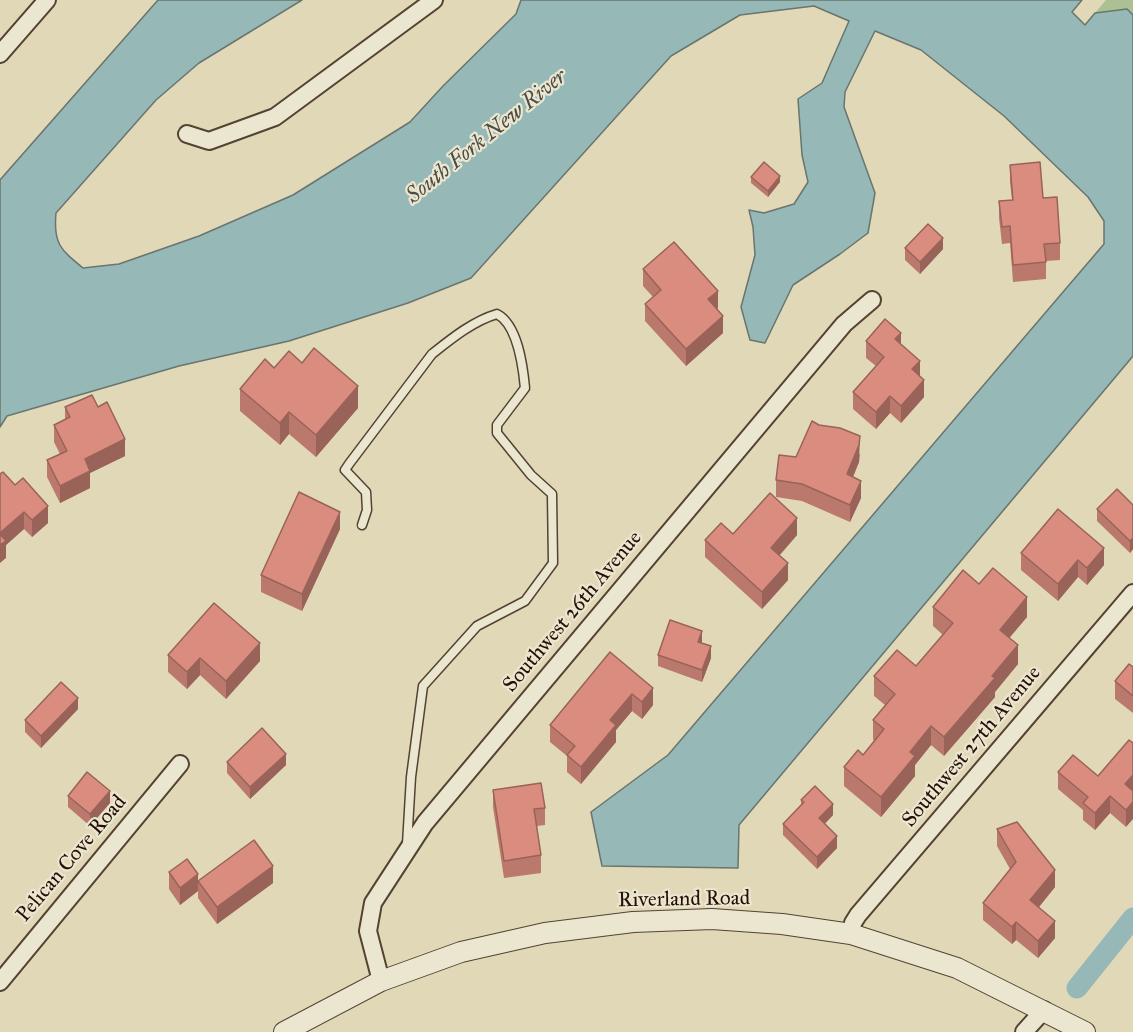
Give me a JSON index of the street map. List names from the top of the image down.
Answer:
{
  "streets": {
    "street": [
      "Southwest 26th Avenue",
      "Southwest 27th Avenue",
      "Pelican Cove Road",
      "Riverland Road"
    ]
  },
  "crossings": [
    ["Southwest 26th Avenue", "Riverland Road"],
    ["Southwest 27th Avenue", "Riverland Road"]
  ],
  "water": ["South Fork New River"]
}
